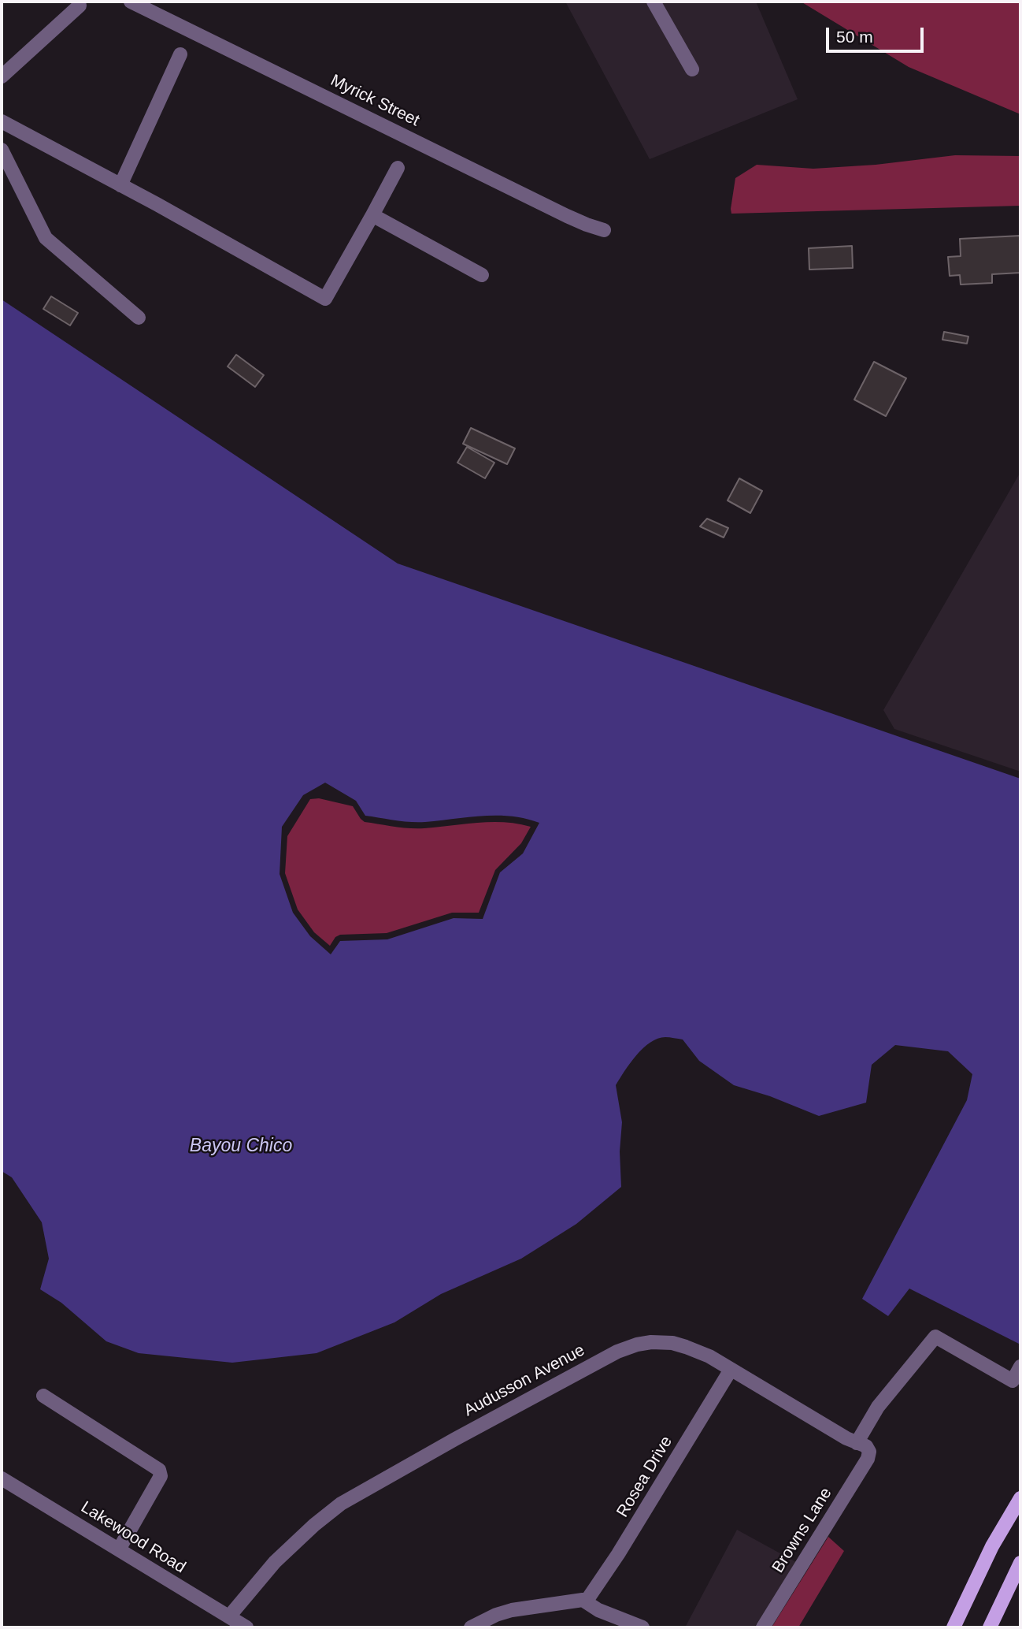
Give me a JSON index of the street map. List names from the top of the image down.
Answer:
{
  "streets": {
    "street": [
      "Myrick Street",
      "Audusson Avenue",
      "Rosea Drive",
      "Browns Lane",
      "Lakewood Road"
    ]
  },
  "crossings": [
    ["Audusson Avenue", "Rosea Drive"],
    ["Audusson Avenue", "Browns Lane"],
    ["Audusson Avenue", "Lakewood Road"]
  ],
  "water": ["Bayou Chico"],
  "scale_bar": "50 m"
}
